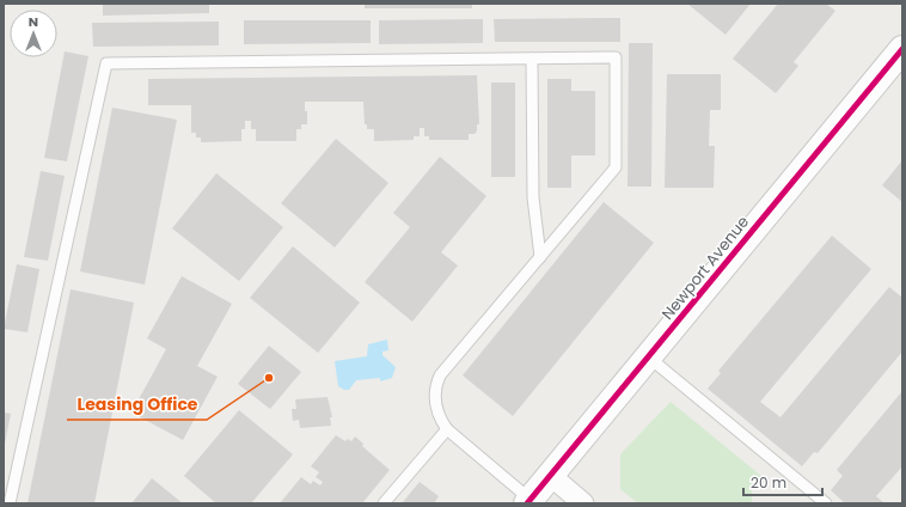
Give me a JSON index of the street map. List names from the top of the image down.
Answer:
{
  "streets": {
    "street": ["Newport Avenue"]
  },
  "places": ["Leasing Office"],
  "scale_bar": "20 m",
  "north": "top"
}
